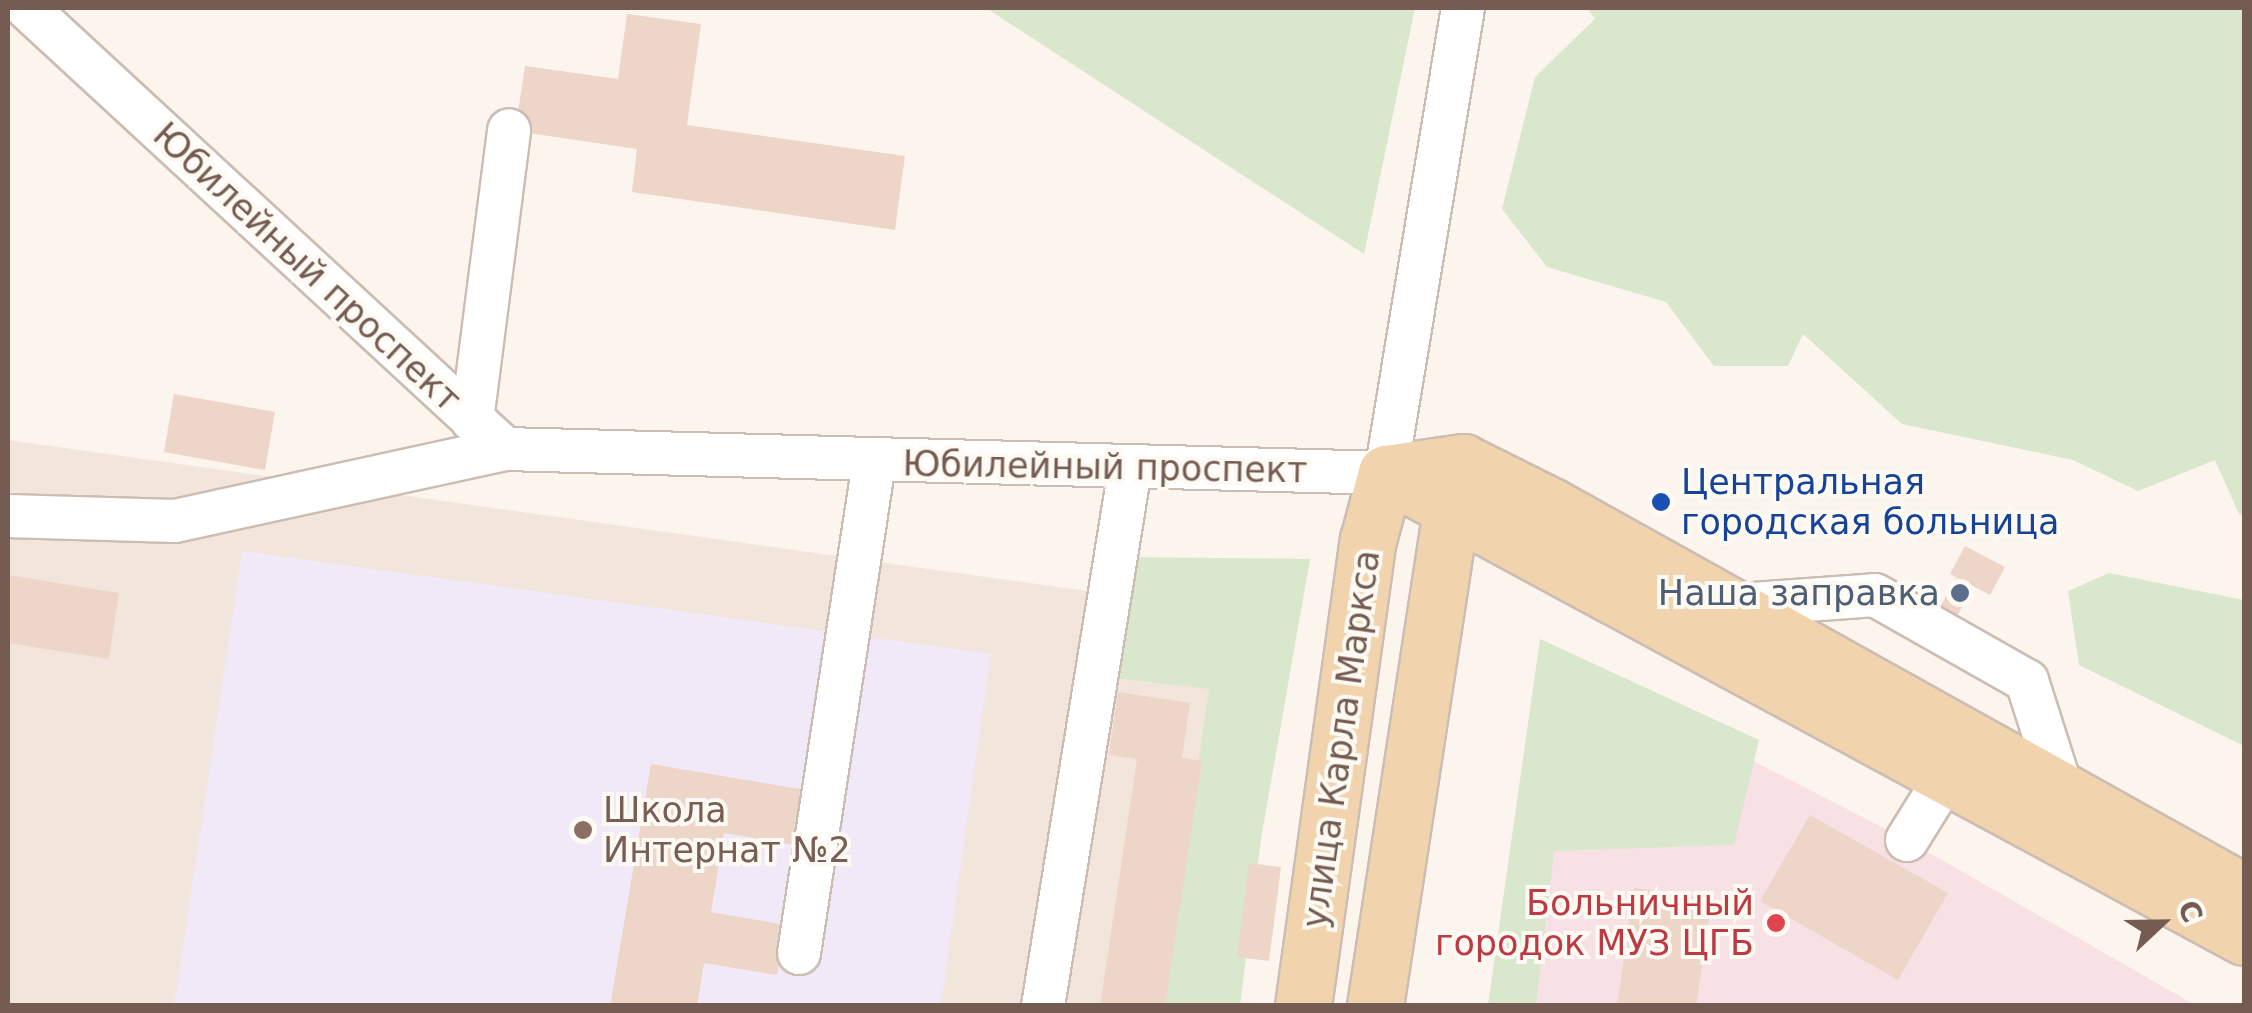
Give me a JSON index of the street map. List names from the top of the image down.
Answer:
{
  "streets": {
    "main road": ["Юбилейный проспект", "улица Карла Маркса"]
  },
  "crossings": [
    ["Юбилейный проспект", "улица Карла Маркса"]
  ],
  "places": [
    "Центральная городская больница",
    "Наша заправка",
    "Школа Интернат №2",
    "Больничный городок МУЗ ЦГБ"
  ],
  "north": "right"
}
